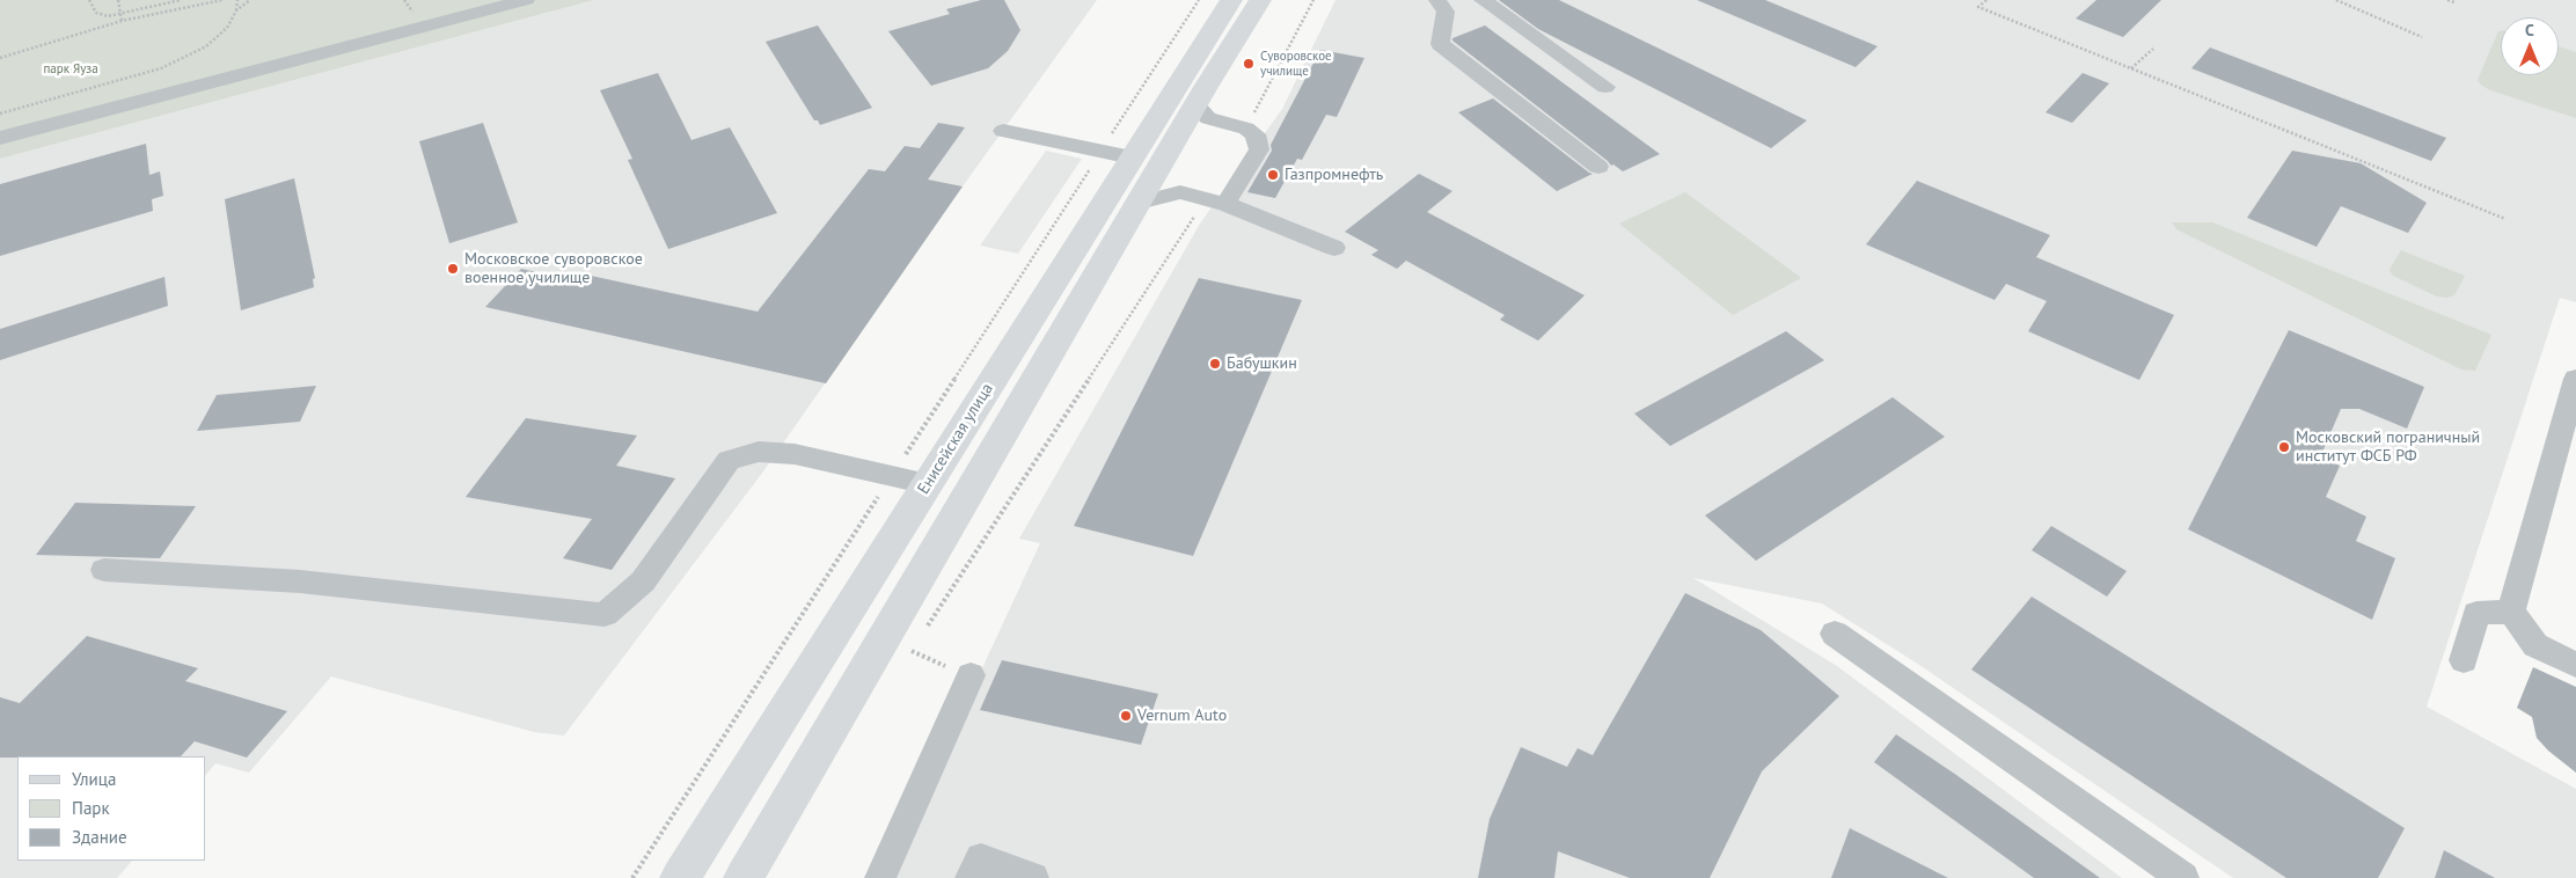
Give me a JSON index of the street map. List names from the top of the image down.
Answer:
{
  "streets": {
    "main road": ["Енисейская улица"]
  },
  "parks": ["парк Яуза"],
  "places": [
    "Суворовское училище",
    "Газпромнефть",
    "Московское суворовское военное училище",
    "Бабушкин",
    "Московский пограничный институт ФСБ РФ",
    "Vernum Auto"
  ],
  "legend": ["Улица", "Парк", "Здание"],
  "north": "top"
}
